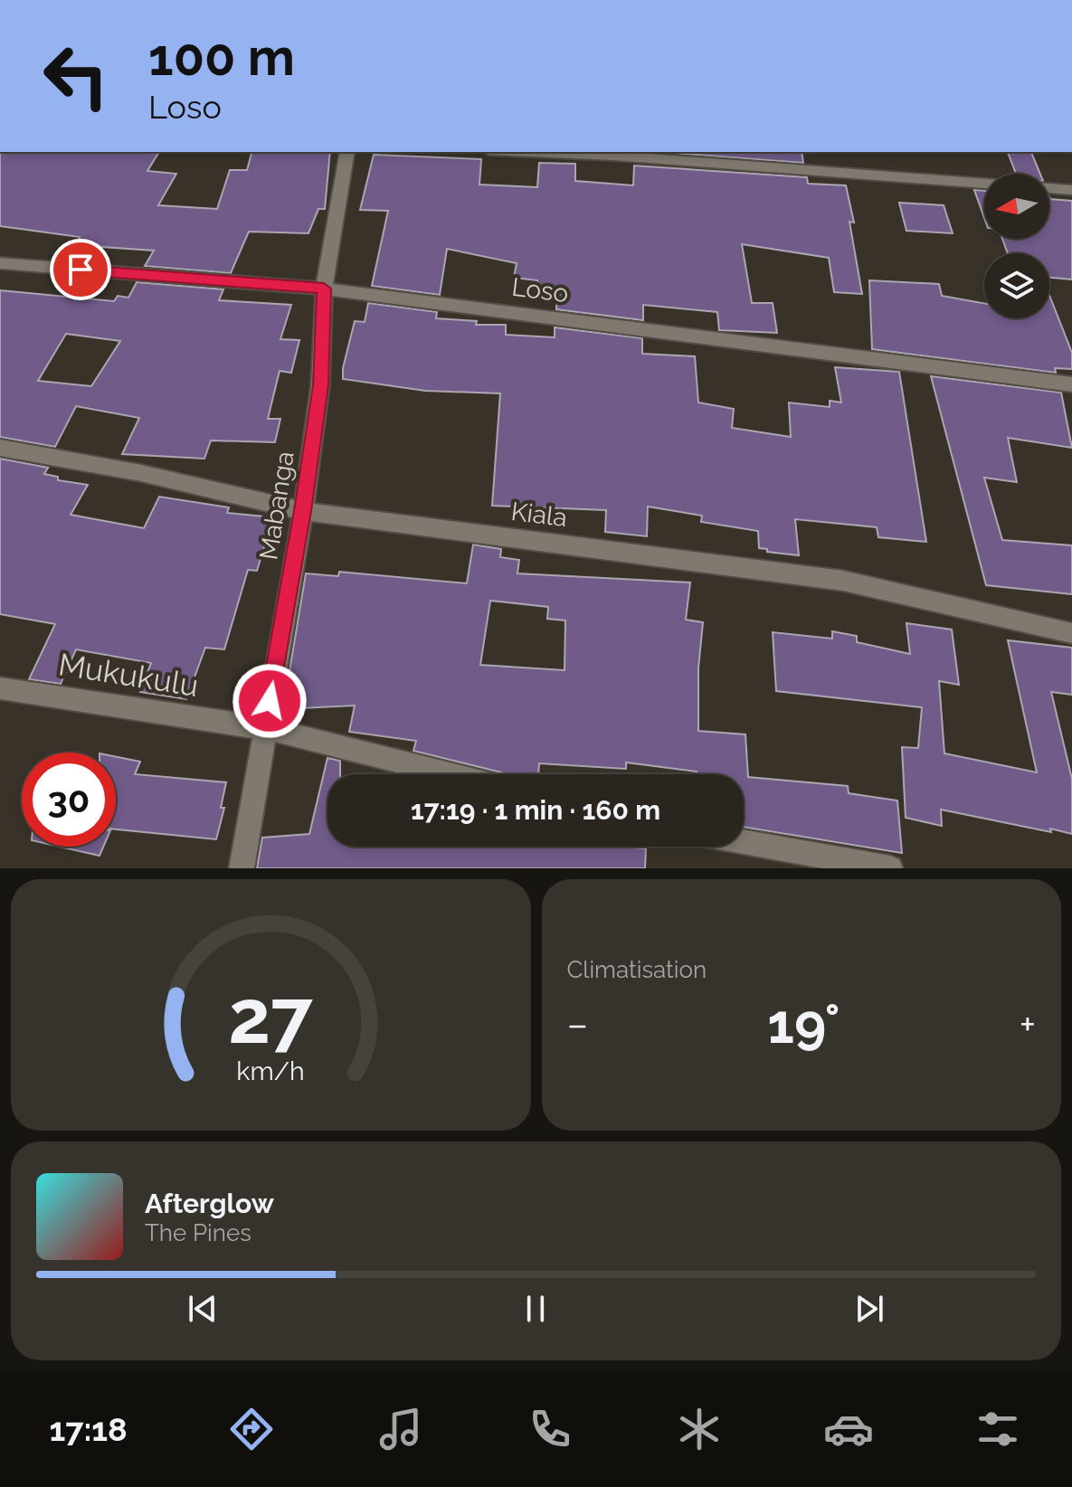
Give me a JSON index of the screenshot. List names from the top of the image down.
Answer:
{
  "streets": {
    "street": [
      "Loso",
      "Mabanga",
      "Kiala",
      "Mukukulu"
    ]
  },
  "crossings": [
    ["Loso", "Mabanga"],
    ["Mabanga", "Kiala"],
    ["Mabanga", "Mukukulu"]
  ],
  "north": "left",
  "page": {
    "turn": ["100 m", "Loso"],
    "limit": "30",
    "trip": "17:19 · 1 min · 160 m",
    "tile": "Climatisation",
    "heat": ["−", "19°", "+"],
    "song": ["Afterglow", "The Pines"],
    "tabs": "17:18",
    "gauge": ["27", "km/h"]
  }
}
